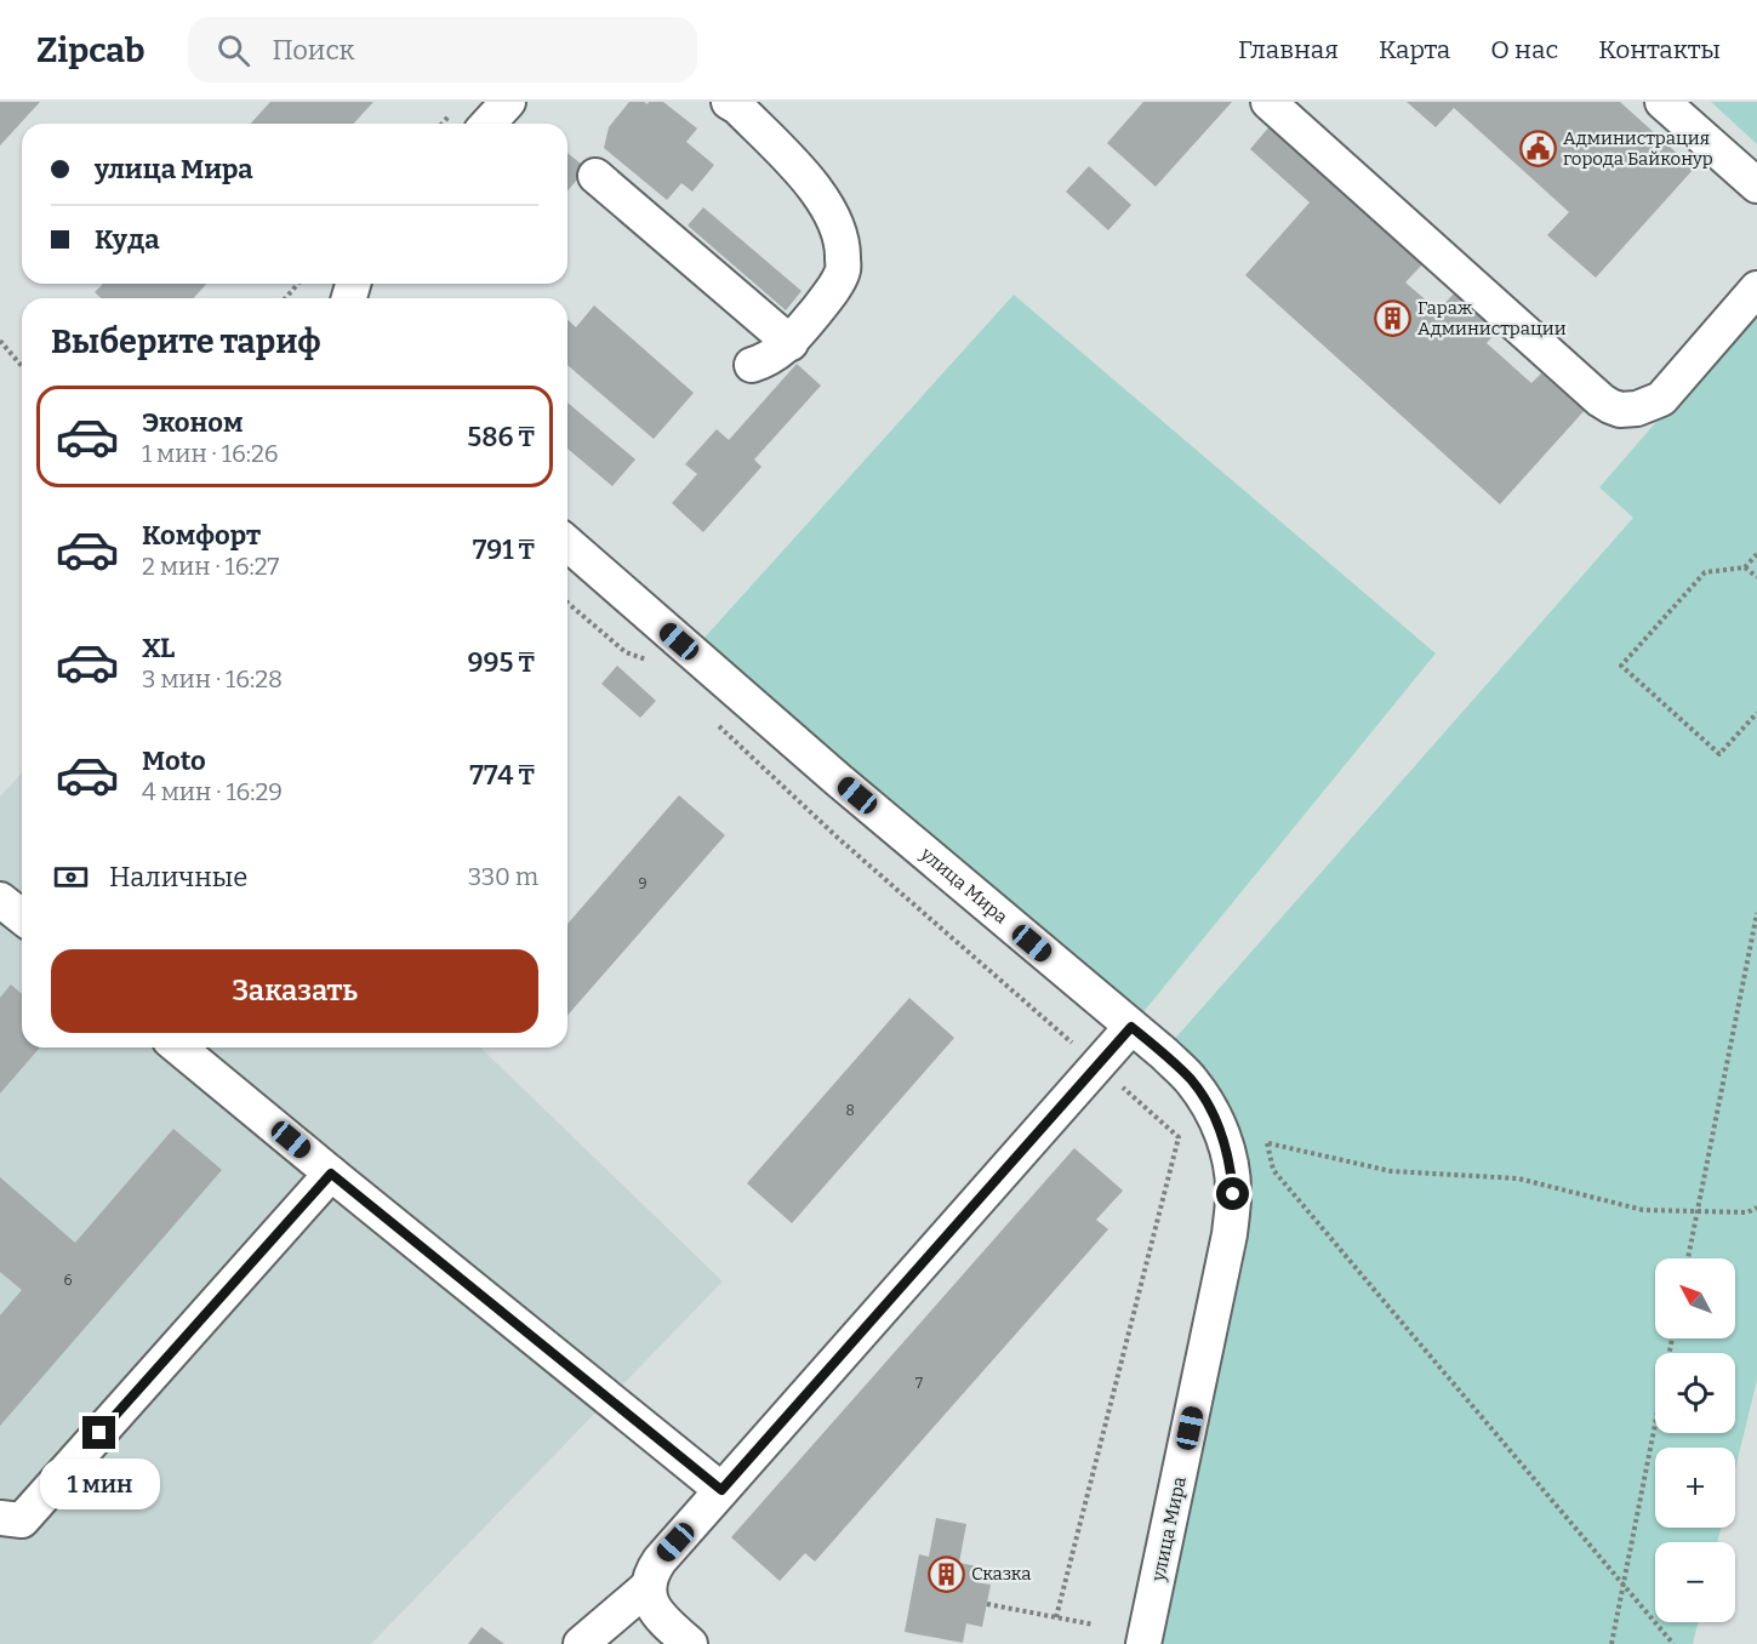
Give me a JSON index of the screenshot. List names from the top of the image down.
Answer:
{
  "streets": {
    "street": ["улица Мира"]
  },
  "places": {
    "public building": ["Администрация города Байконур"],
    "building": ["Гараж Администрации", "Сказка"]
  },
  "house_numbers": [
    "9",
    "8",
    "6",
    "7"
  ],
  "north": "top left",
  "page": {
    "header": "Zipcab",
    "search": "Поиск",
    "nav": [
      "Главная",
      "Карта",
      "О нас",
      "Контакты"
    ],
    "banner": ["улица Мира", "Куда"],
    "heading": "Выберите тариф",
    "list": [
      {
        "name": "Эконом",
        "note": "1 мин · 16:26",
        "value": "586 ₸"
      },
      {
        "name": "Комфорт",
        "note": "2 мин · 16:27",
        "value": "791 ₸"
      },
      {
        "name": "XL",
        "note": "3 мин · 16:28",
        "value": "995 ₸"
      },
      {
        "name": "Moto",
        "note": "4 мин · 16:29",
        "value": "774 ₸"
      }
    ],
    "pay": ["Наличные", "330 m"],
    "buttons": "Заказать",
    "map_buttons": ["+", "−"],
    "bubble": "1 мин"
  }
}
